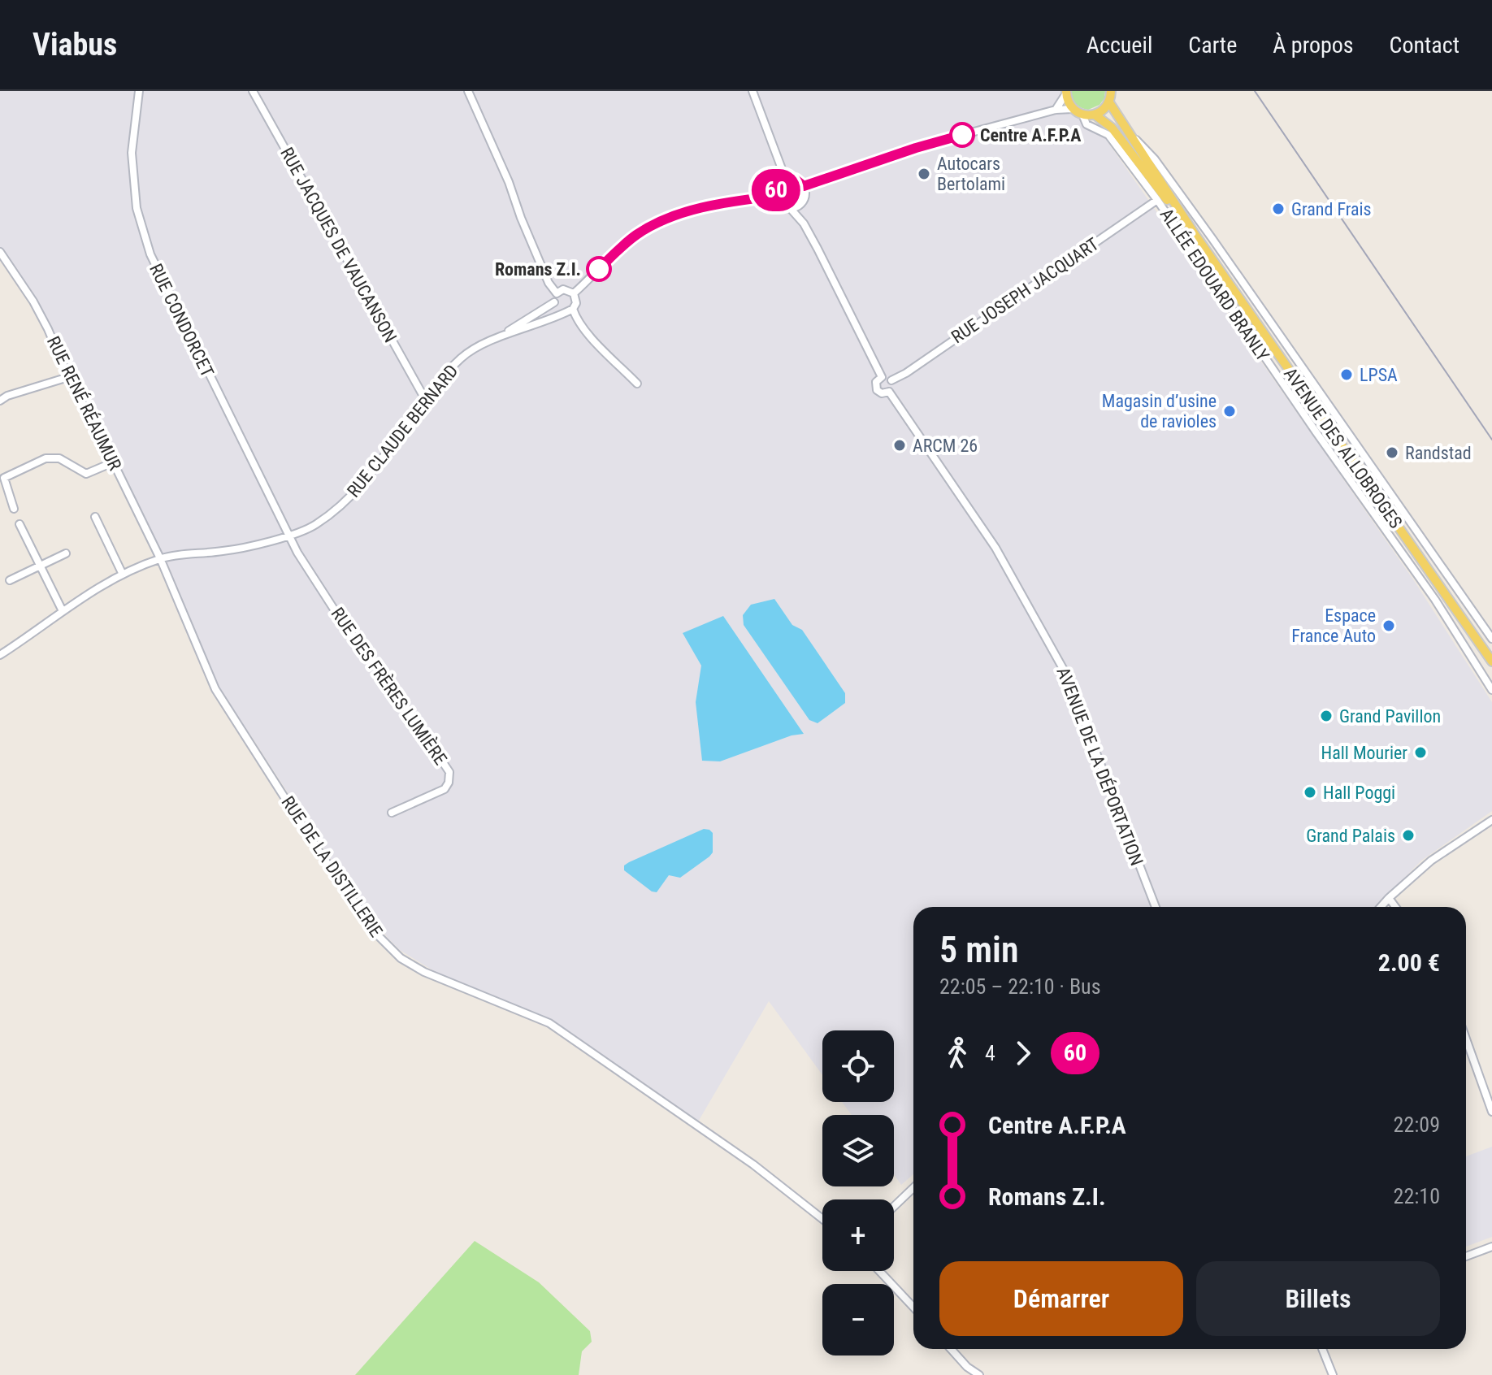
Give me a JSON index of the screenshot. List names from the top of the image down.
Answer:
{
  "streets": {
    "main road": ["AVENUE DES ALLOBROGES"],
    "street": [
      "RUE JACQUES DE VAUCANSON",
      "ALLÉE EDOUARD BRANLY",
      "RUE JOSEPH JACQUART",
      "RUE CONDORCET",
      "RUE RENÉ RÉAUMUR",
      "RUE CLAUDE BERNARD",
      "RUE DES FRÈRES LUMIÈRE",
      "AVENUE DE LA DÉPORTATION",
      "RUE DE LA DISTILLERIE"
    ]
  },
  "crossings": [
    ["RUE JACQUES DE VAUCANSON", "RUE CLAUDE BERNARD"],
    ["ALLÉE EDOUARD BRANLY", "RUE JOSEPH JACQUART"],
    ["RUE JOSEPH JACQUART", "AVENUE DE LA DÉPORTATION"],
    ["RUE CONDORCET", "RUE CLAUDE BERNARD"],
    ["RUE CONDORCET", "RUE DES FRÈRES LUMIÈRE"],
    ["RUE RENÉ RÉAUMUR", "RUE CLAUDE BERNARD"],
    ["RUE RENÉ RÉAUMUR", "RUE DE LA DISTILLERIE"],
    ["RUE CLAUDE BERNARD", "RUE DES FRÈRES LUMIÈRE"],
    ["RUE CLAUDE BERNARD", "RUE DE LA DISTILLERIE"]
  ],
  "places": [
    "Centre A.F.P.A",
    "Autocars Bertolami",
    "Grand Frais",
    "Romans Z.I.",
    "LPSA",
    "Magasin d’usine de ravioles",
    "ARCM 26",
    "Randstad",
    "Espace France Auto",
    "Grand Pavillon",
    "Hall Mourier",
    "Hall Poggi",
    "Grand Palais"
  ],
  "lines": ["bus line 60"],
  "page": {
    "header": "Viabus",
    "nav": [
      "Accueil",
      "Carte",
      "À propos",
      "Contact"
    ],
    "on_map": "60",
    "heading": ["5 min", "22:05 – 22:10 · Bus", "2.00 €"],
    "legs": ["4", "60"],
    "map_buttons": ["+", "−"],
    "list": [
      {
        "name": "Centre A.F.P.A",
        "value": "22:09"
      },
      {
        "name": "Romans Z.I.",
        "value": "22:10"
      }
    ],
    "buttons": ["Démarrer", "Billets"]
  }
}
